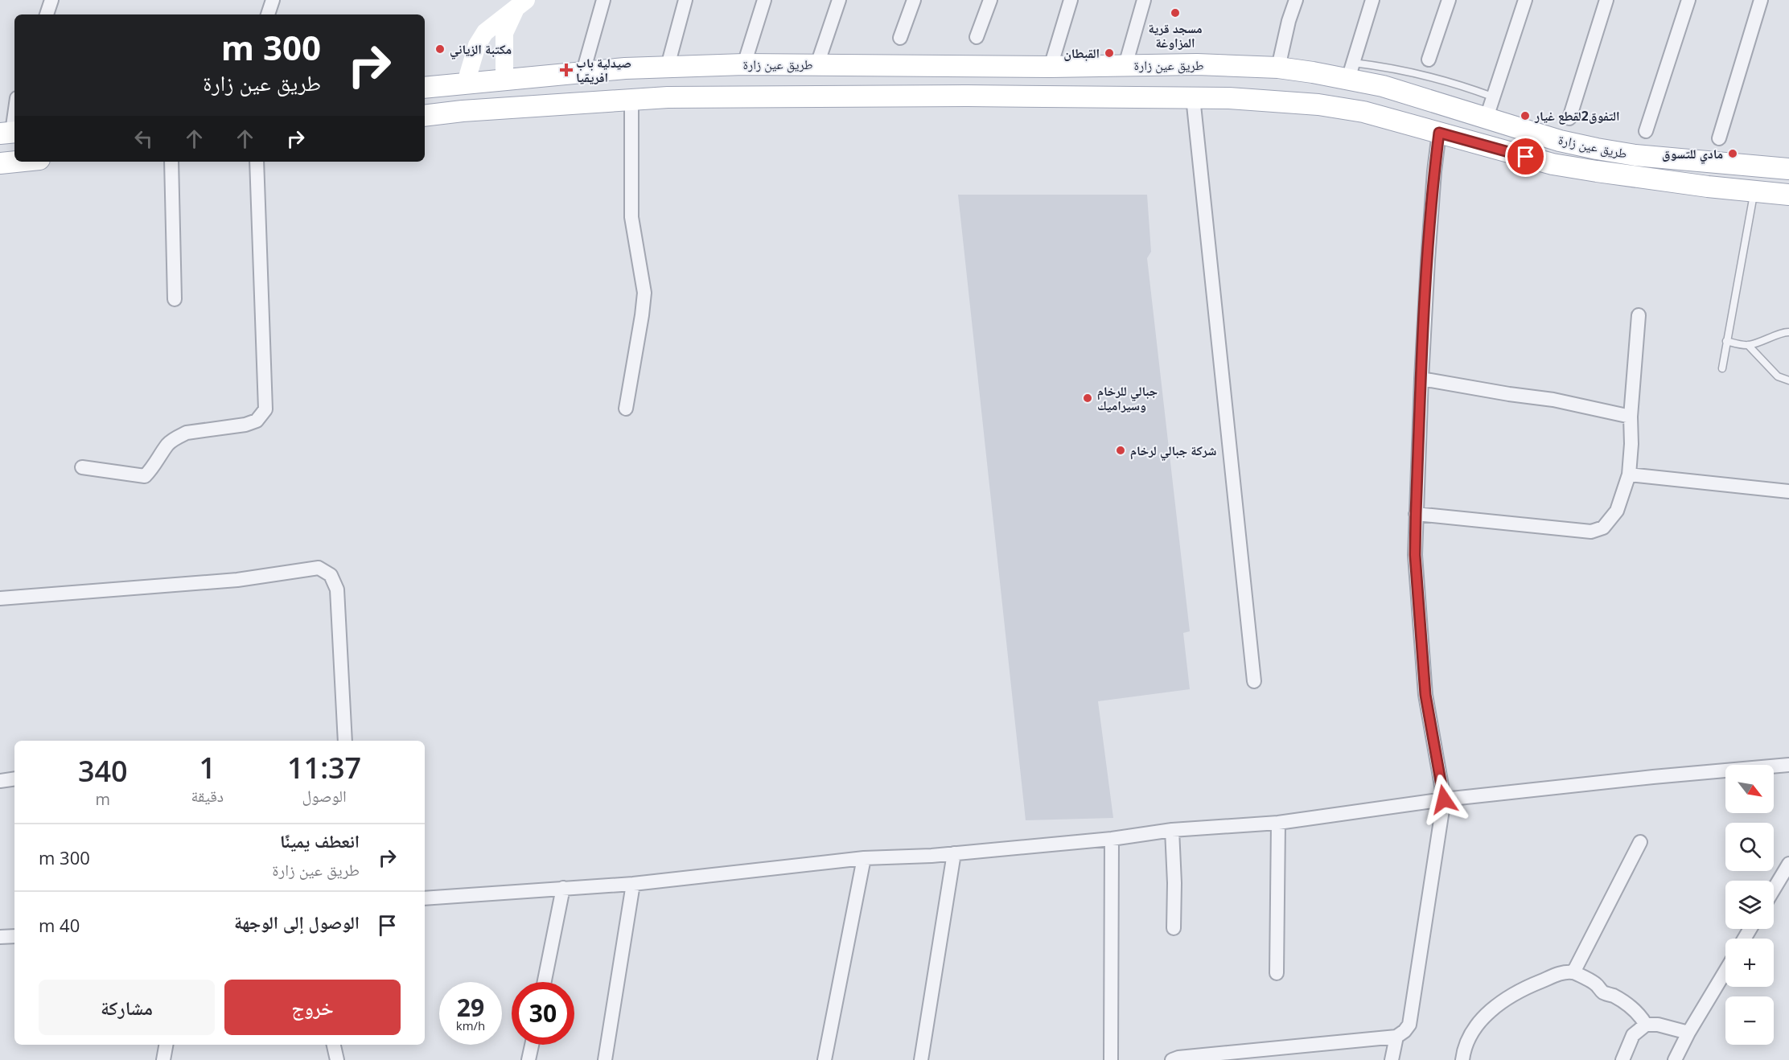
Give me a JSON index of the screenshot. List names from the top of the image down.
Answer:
{
  "streets": {
    "main road": ["طريق عين زارة"]
  },
  "places": {
    "other": [
      "مسجد قرية المزاوغة",
      "مكتبة الزياني",
      "القبطان",
      "التفوق2لقطع غيار",
      "مادي للتسوق",
      "جبالي للرخام وسيراميك",
      "شركة جبالي لرخام"
    ],
    "health": ["صيدلية باب افريقيا"]
  },
  "north": "bottom right",
  "page": {
    "turn": ["300 m", "طريق عين زارة"],
    "eta": [
      "11:37",
      "الوصول",
      "1",
      "دقيقة",
      "340",
      "m"
    ],
    "map_buttons": ["+", "−"],
    "list": [
      {
        "name": "انعطف يمينًا",
        "note": "طريق عين زارة",
        "value": "300 m"
      },
      {
        "name": "الوصول إلى الوجهة",
        "value": "40 m"
      }
    ],
    "buttons": ["خروج", "مشاركة"],
    "speed": "29 km/h",
    "limit": "30"
  }
}
